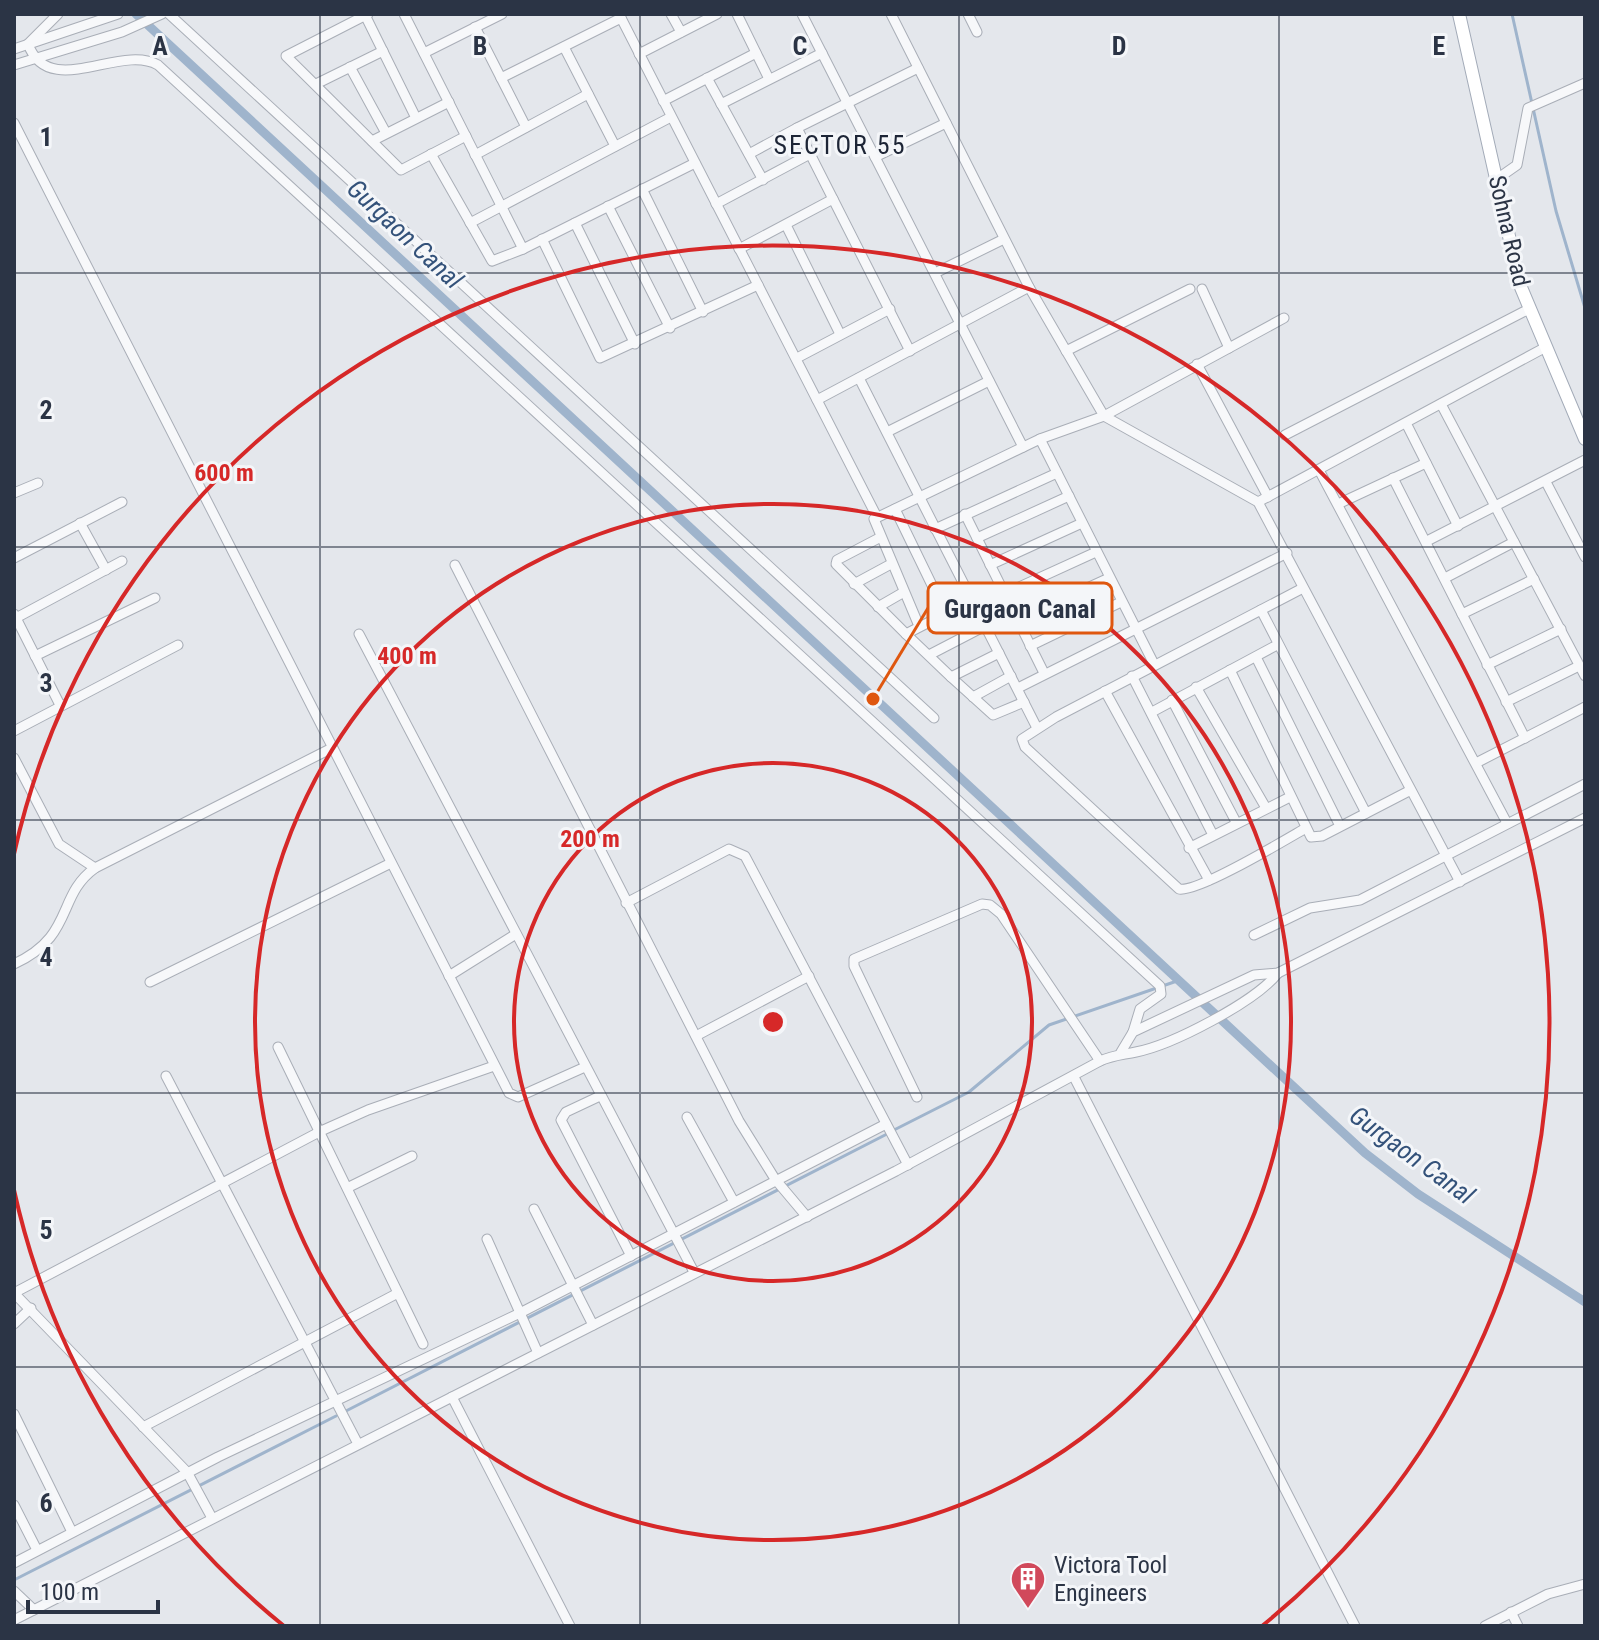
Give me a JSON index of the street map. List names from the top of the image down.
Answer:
{
  "streets": {
    "main road": ["Sohna Road"]
  },
  "districts": ["SECTOR 55"],
  "water": ["Gurgaon Canal"],
  "places": {
    "other": ["Gurgaon Canal"],
    "building": ["Victora Tool Engineers"]
  },
  "scale_bar": "100 m",
  "grid": {
    "columns": [
      "A",
      "B",
      "C",
      "D",
      "E"
    ],
    "rows": [
      "1",
      "2",
      "3",
      "4",
      "5",
      "6"
    ]
  },
  "rings": ["600 m", "400 m", "200 m"]
}
